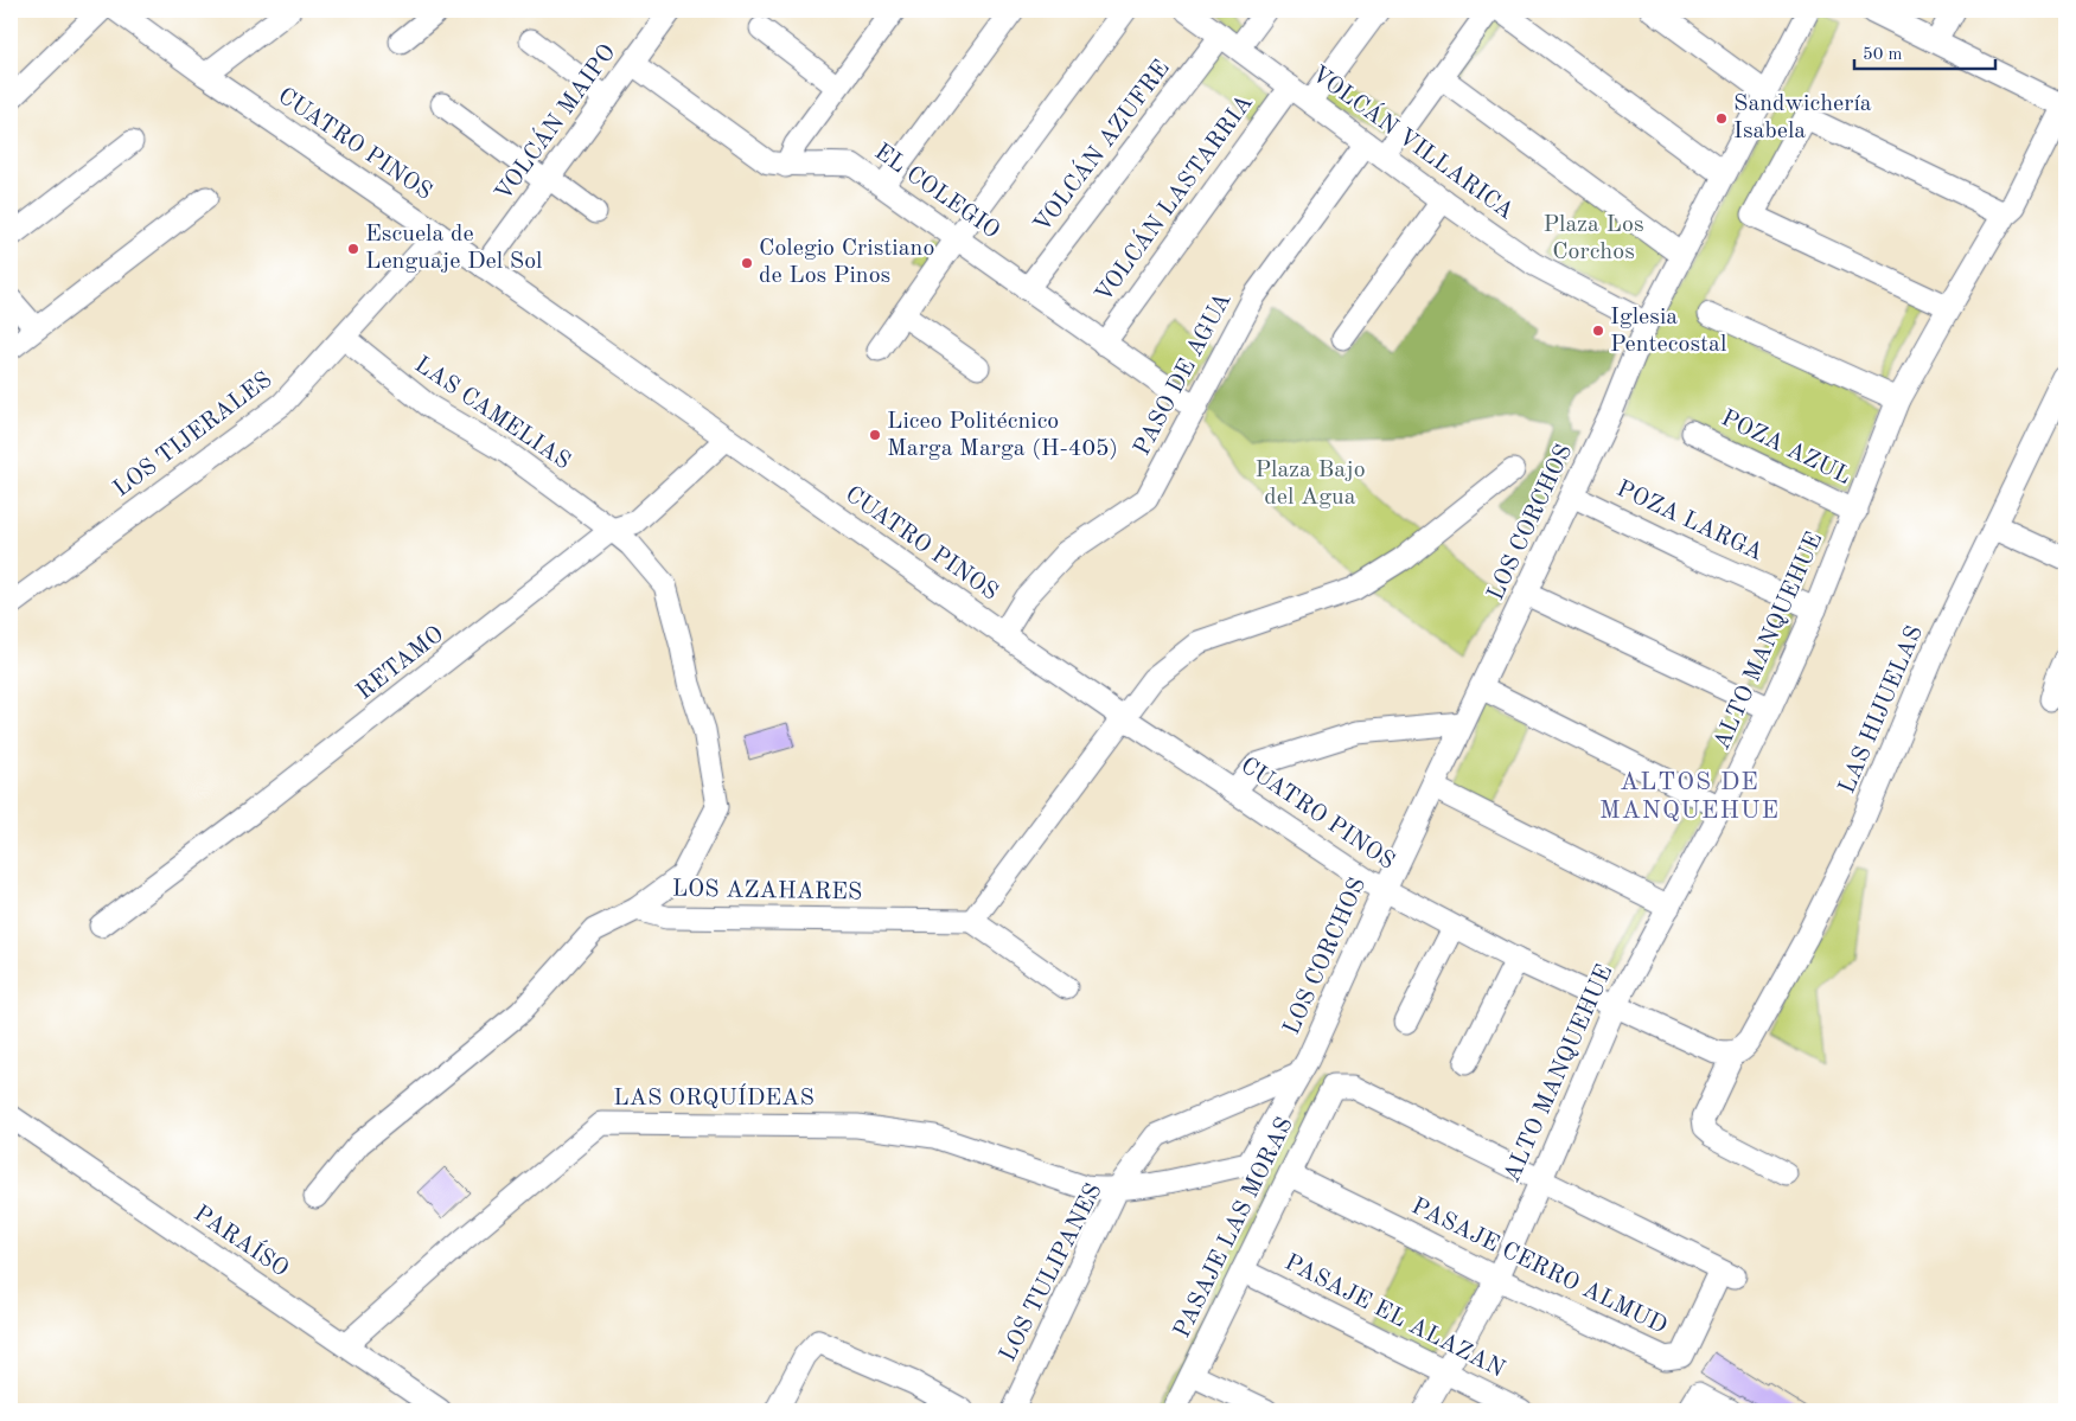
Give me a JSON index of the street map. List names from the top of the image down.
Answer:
{
  "streets": {
    "street": [
      "VOLCÁN MAIPO",
      "VOLCÁN VILLARICA",
      "CUATRO PINOS",
      "VOLCÁN AZUFRE",
      "EL COLEGIO",
      "VOLCÁN LASTARRIA",
      "PASO DE AGUA",
      "LAS CAMELIAS",
      "LOS TIJERALES",
      "POZA AZUL",
      "POZA LARGA",
      "LOS CORCHOS",
      "ALTO MANQUEHUE",
      "RETAMO",
      "LAS HIJUELAS",
      "LOS AZAHARES",
      "LAS ORQUÍDEAS",
      "PASAJE LAS MORAS",
      "PARAÍSO",
      "PASAJE CERRO ALMUD",
      "LOS TULIPANES",
      "PASAJE EL ALAZAN"
    ]
  },
  "crossings": [
    ["VOLCÁN MAIPO", "CUATRO PINOS"],
    ["VOLCÁN MAIPO", "EL COLEGIO"],
    ["VOLCÁN VILLARICA", "VOLCÁN AZUFRE"],
    ["VOLCÁN VILLARICA", "VOLCÁN LASTARRIA"],
    ["VOLCÁN VILLARICA", "PASO DE AGUA"],
    ["VOLCÁN VILLARICA", "LOS CORCHOS"],
    ["CUATRO PINOS", "PASO DE AGUA"],
    ["CUATRO PINOS", "LOS TIJERALES"],
    ["CUATRO PINOS", "LOS CORCHOS"],
    ["CUATRO PINOS", "ALTO MANQUEHUE"],
    ["CUATRO PINOS", "RETAMO"],
    ["CUATRO PINOS", "LAS HIJUELAS"],
    ["VOLCÁN AZUFRE", "EL COLEGIO"],
    ["EL COLEGIO", "VOLCÁN LASTARRIA"],
    ["EL COLEGIO", "PASO DE AGUA"],
    ["LAS CAMELIAS", "LOS TIJERALES"],
    ["LAS CAMELIAS", "RETAMO"],
    ["LAS CAMELIAS", "LOS AZAHARES"],
    ["POZA AZUL", "ALTO MANQUEHUE"],
    ["POZA LARGA", "LOS CORCHOS"],
    ["POZA LARGA", "ALTO MANQUEHUE"],
    ["LOS CORCHOS", "LOS TULIPANES"],
    ["ALTO MANQUEHUE", "PASAJE LAS MORAS"],
    ["ALTO MANQUEHUE", "PASAJE CERRO ALMUD"],
    ["ALTO MANQUEHUE", "PASAJE EL ALAZAN"],
    ["LAS ORQUÍDEAS", "PARAÍSO"],
    ["LAS ORQUÍDEAS", "LOS TULIPANES"],
    ["PASAJE LAS MORAS", "PASAJE CERRO ALMUD"],
    ["PASAJE LAS MORAS", "PASAJE EL ALAZAN"]
  ],
  "districts": ["ALTOS DE MANQUEHUE"],
  "parks": ["Plaza Los Corchos", "Plaza Bajo del Agua"],
  "places": [
    "Sandwichería Isabela",
    "Escuela de Lenguaje Del Sol",
    "Colegio Cristiano de Los Pinos",
    "Iglesia Pentecostal",
    "Liceo Politécnico Marga Marga (H-405)"
  ],
  "scale_bar": "50 m"
}
